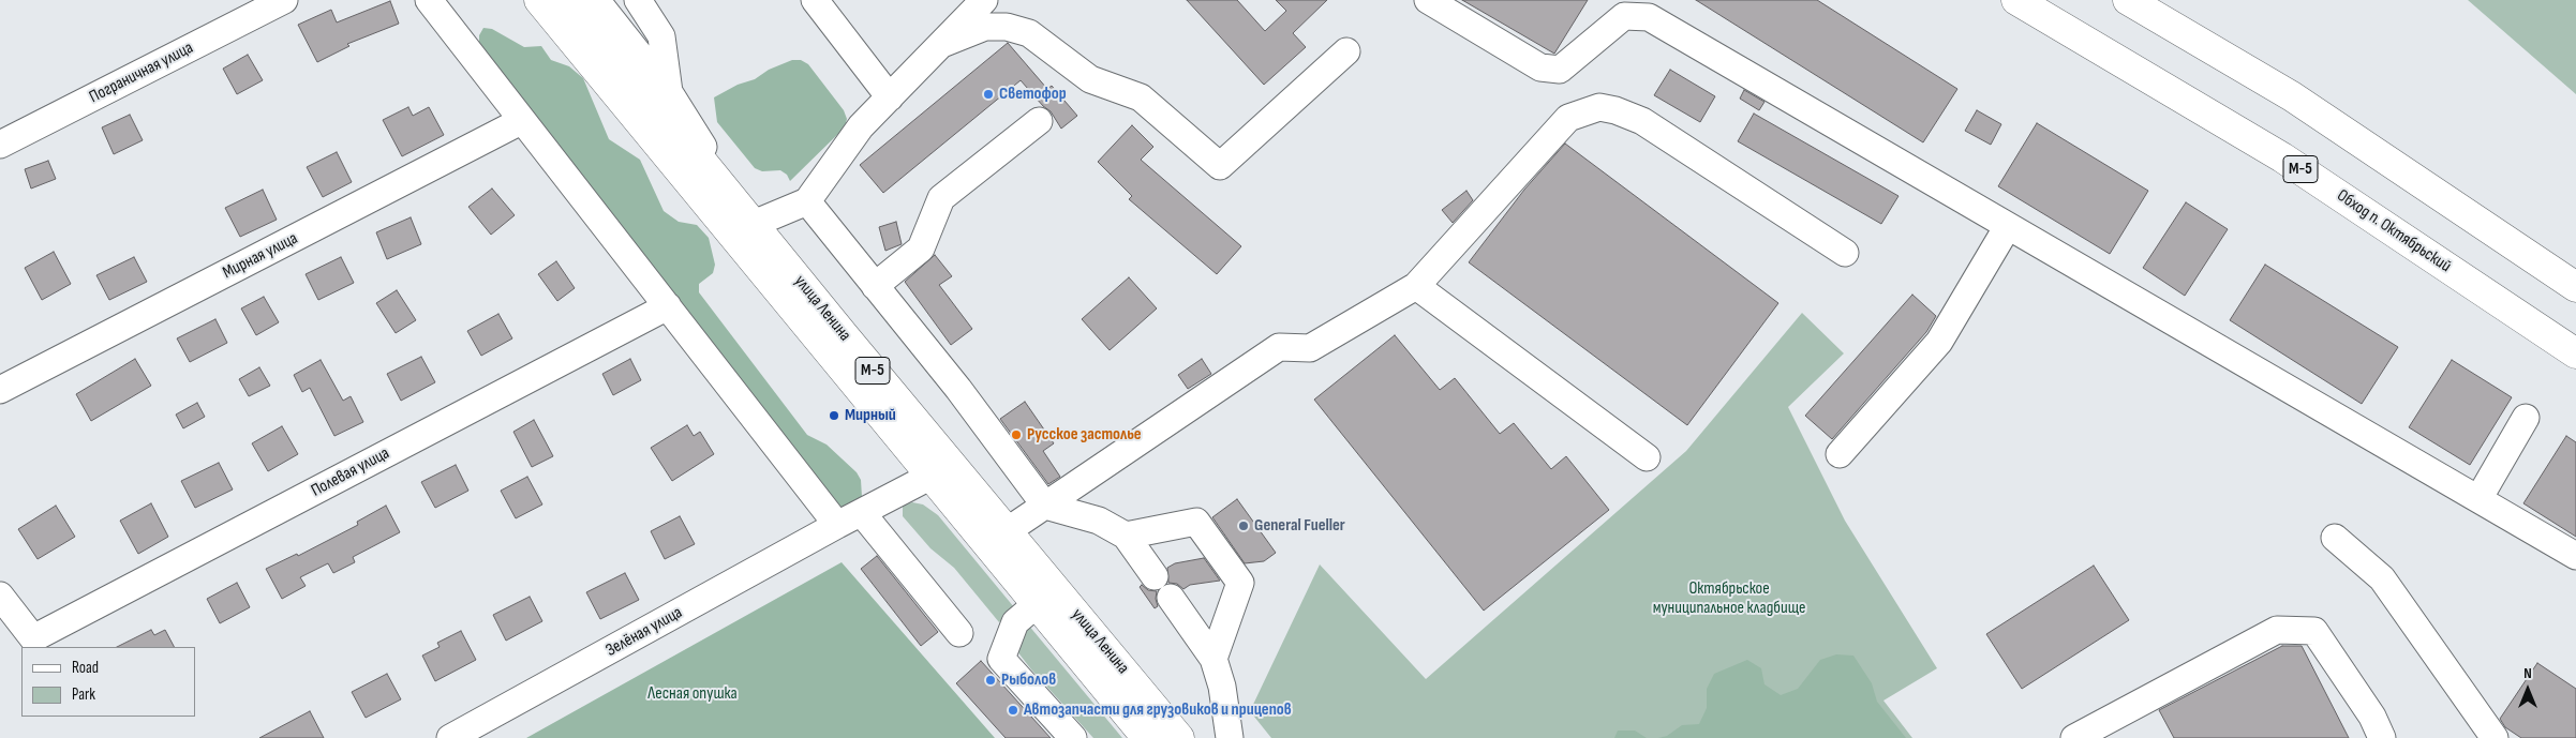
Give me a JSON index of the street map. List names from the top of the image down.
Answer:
{
  "streets": {
    "main road": ["М-5", "Обход п. Октябрьский", "улица Ленина"],
    "street": [
      "Пограничная улица",
      "Мирная улица",
      "Полевая улица",
      "Зелёная улица"
    ]
  },
  "crossings": [
    ["улица Ленина", "Зелёная улица"]
  ],
  "parks": ["Октябрьское муниципальное кладбище", "Лесная опушка"],
  "places": [
    "Светофор",
    "Мирный",
    "Русское застолье",
    "General Fueller",
    "Рыболов",
    "Автозапчасти для грузовиков и прицепов"
  ],
  "legend": ["Road", "Park"],
  "north": "top"
}
